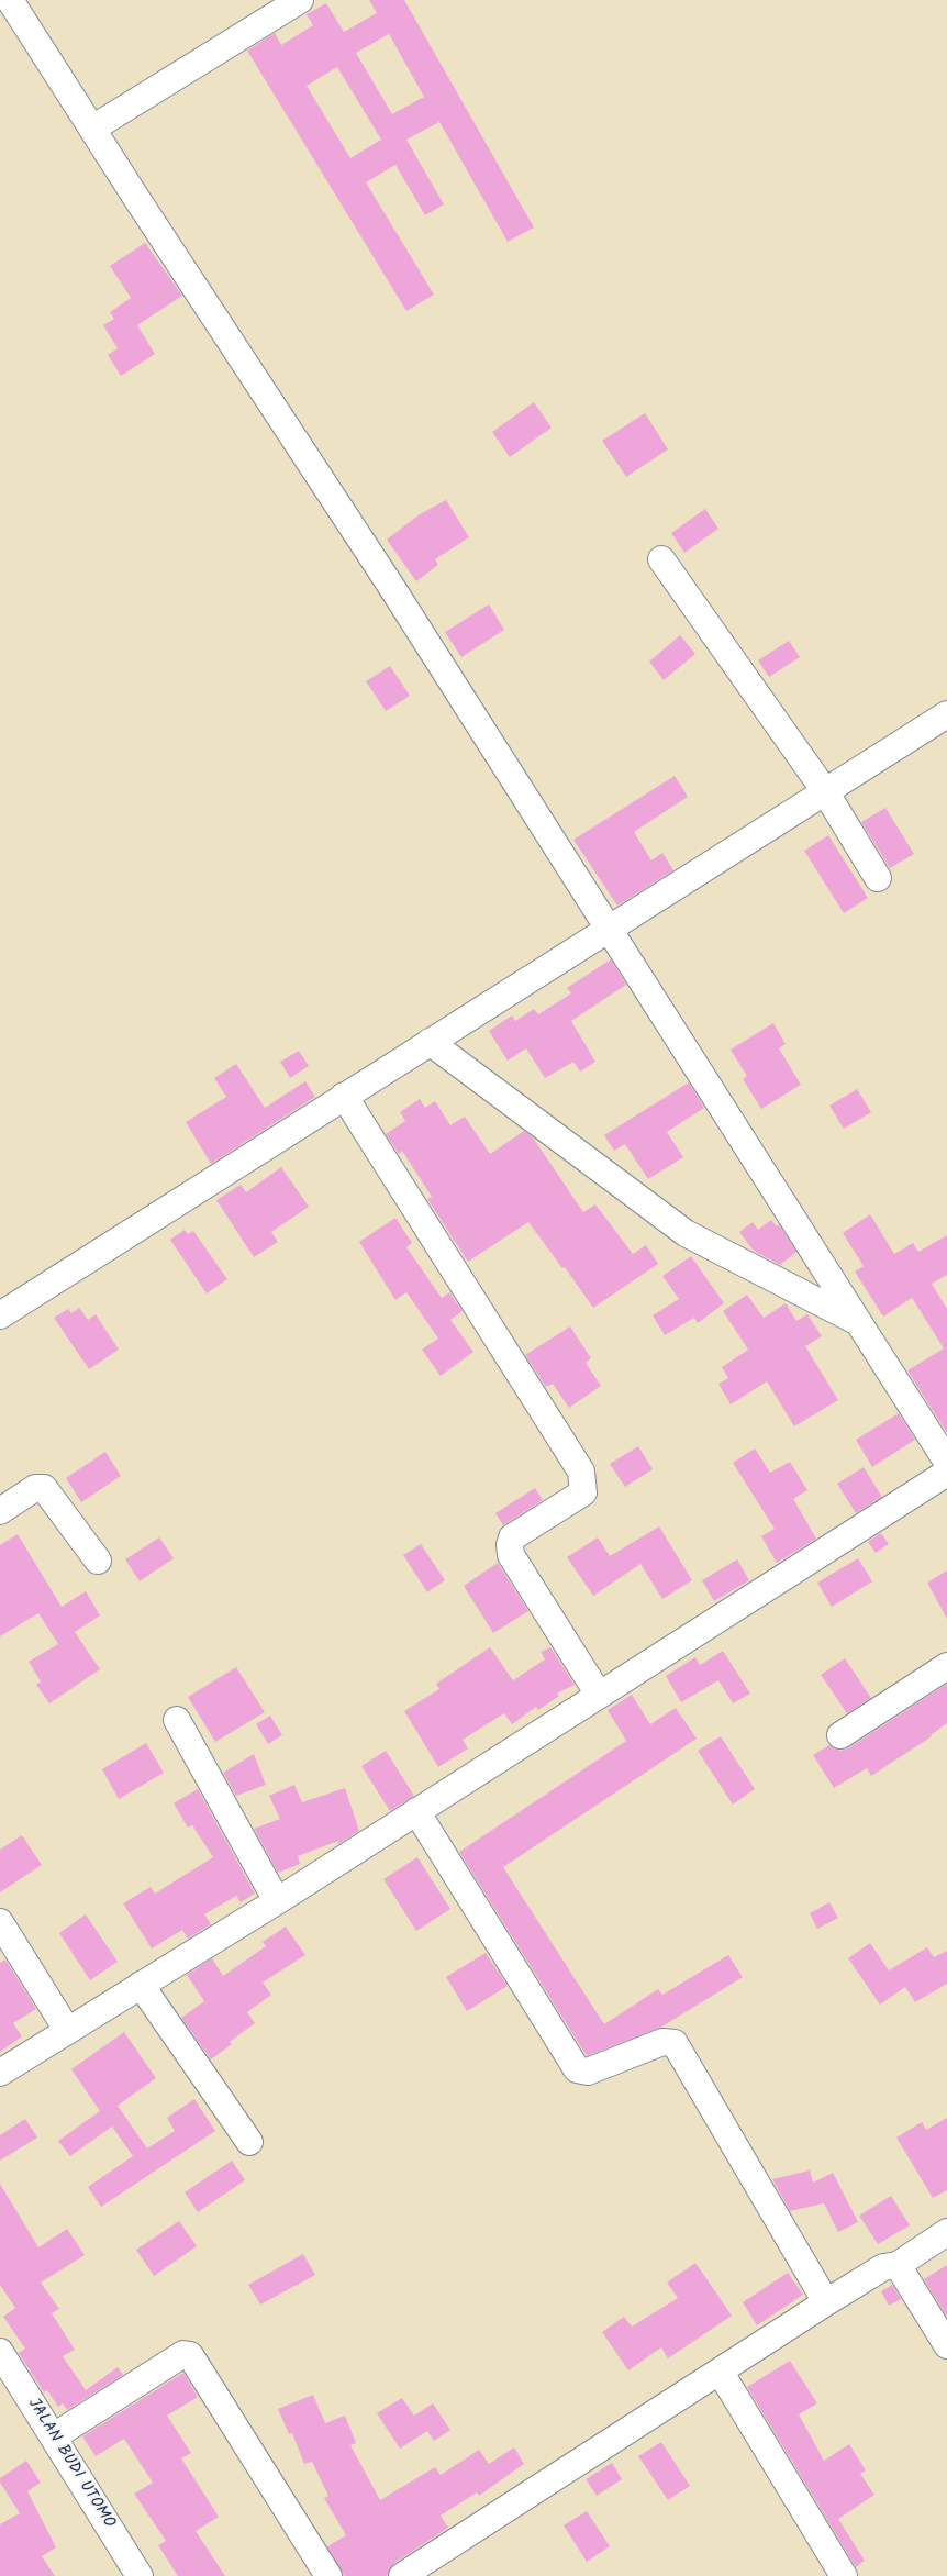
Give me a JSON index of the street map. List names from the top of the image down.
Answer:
{
  "streets": {
    "street": ["JALAN BUDI UTOMO"]
  }
}
